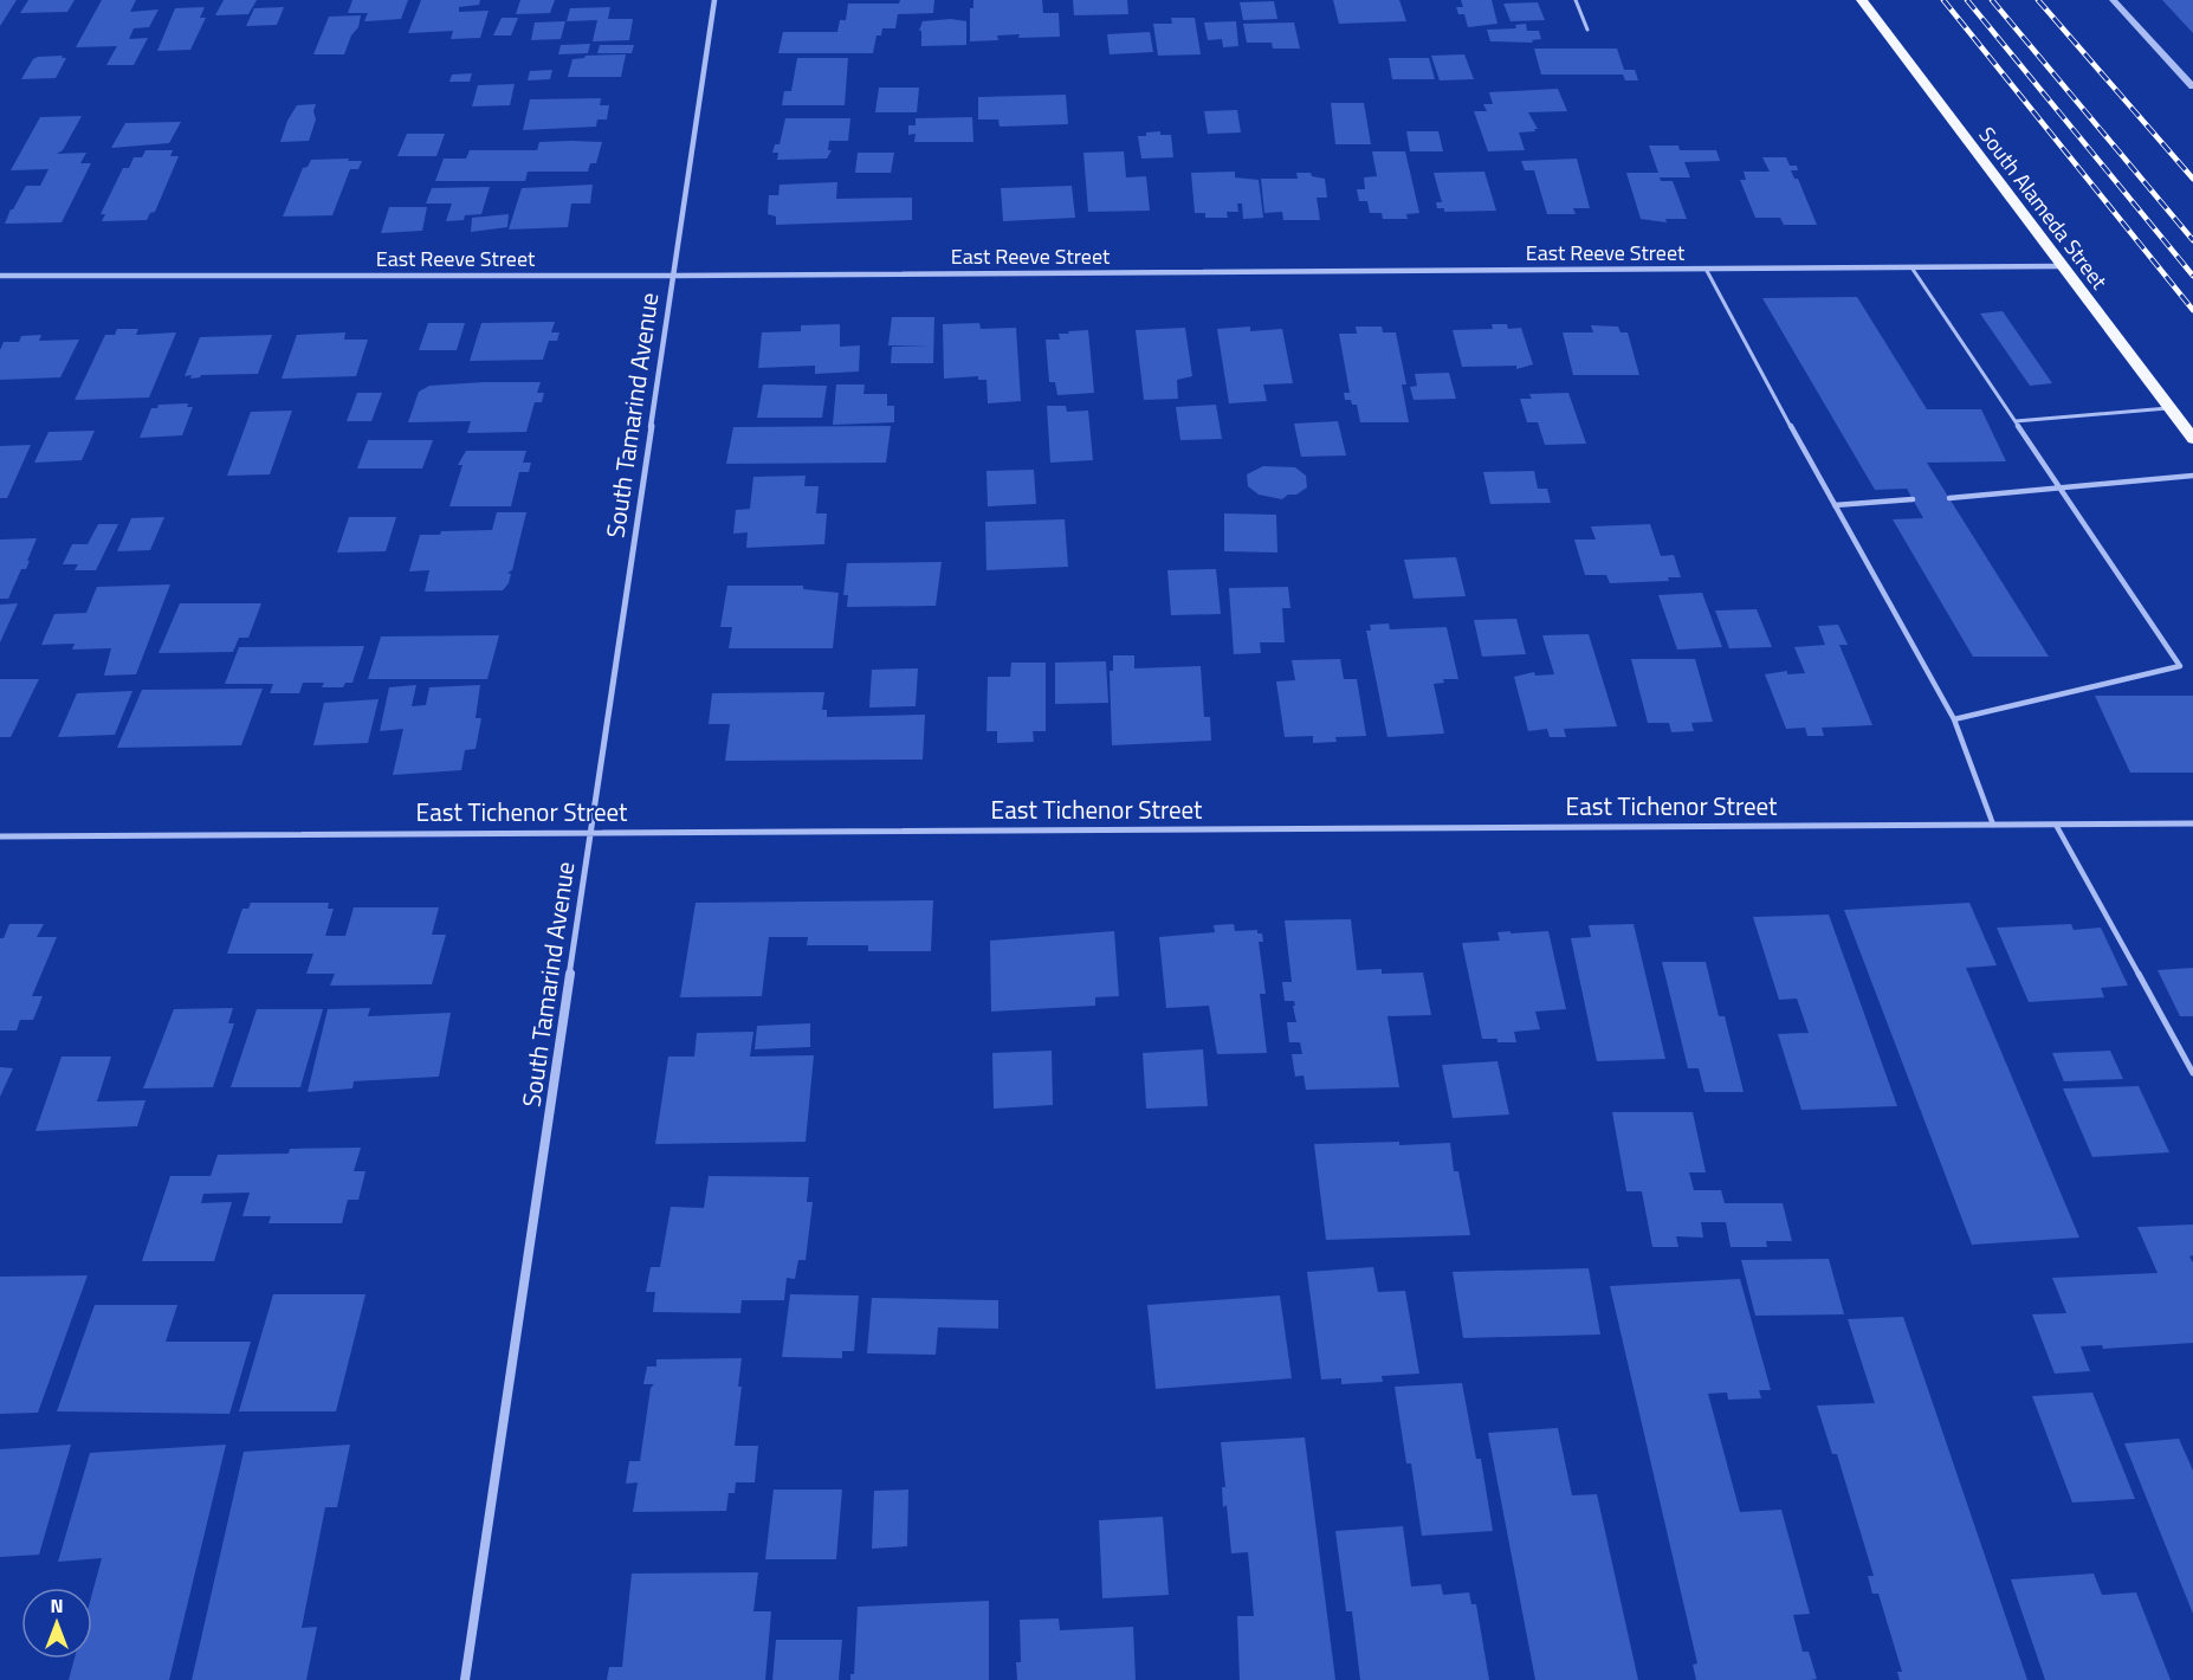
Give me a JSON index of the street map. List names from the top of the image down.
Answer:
{
  "streets": {
    "main road": ["South Alameda Street"],
    "street": ["East Reeve Street", "South Tamarind Avenue", "East Tichenor Street"]
  },
  "crossings": [
    ["South Alameda Street", "East Reeve Street"],
    ["East Reeve Street", "South Tamarind Avenue"],
    ["South Tamarind Avenue", "East Tichenor Street"]
  ],
  "north": "top"
}
